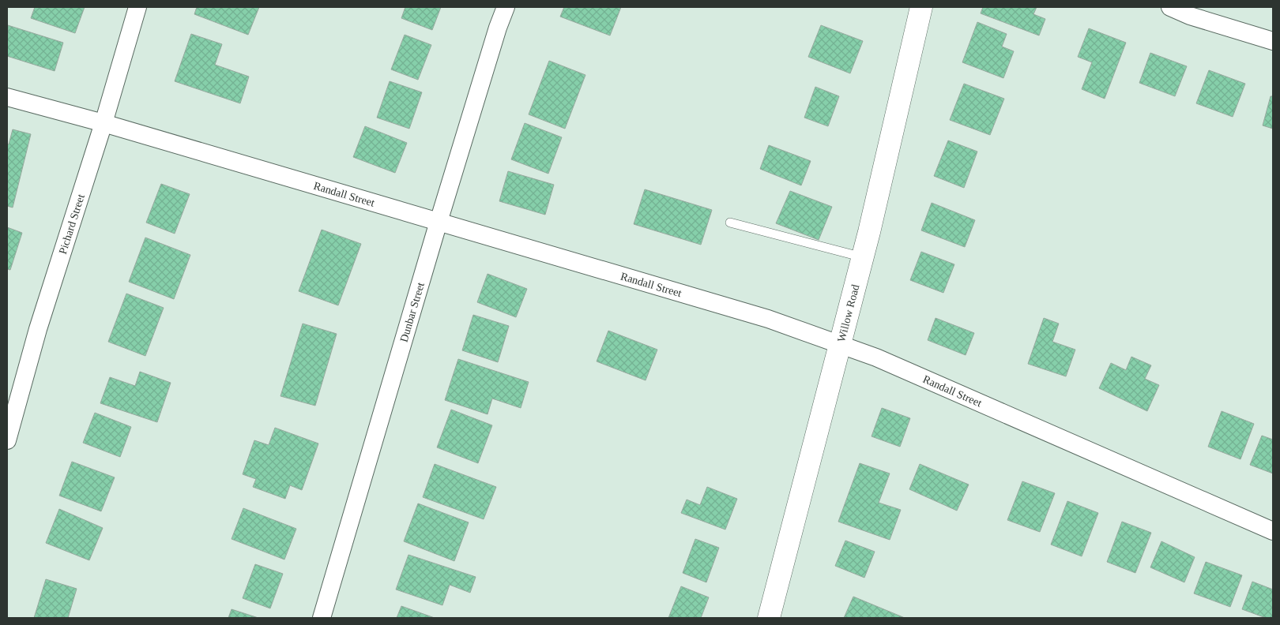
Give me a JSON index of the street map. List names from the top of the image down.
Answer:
{
  "streets": {
    "street": [
      "Randall Street",
      "Pichard Street",
      "Dunbar Street",
      "Willow Road"
    ]
  },
  "crossings": [
    ["Randall Street", "Pichard Street"],
    ["Randall Street", "Dunbar Street"],
    ["Randall Street", "Willow Road"]
  ]
}
